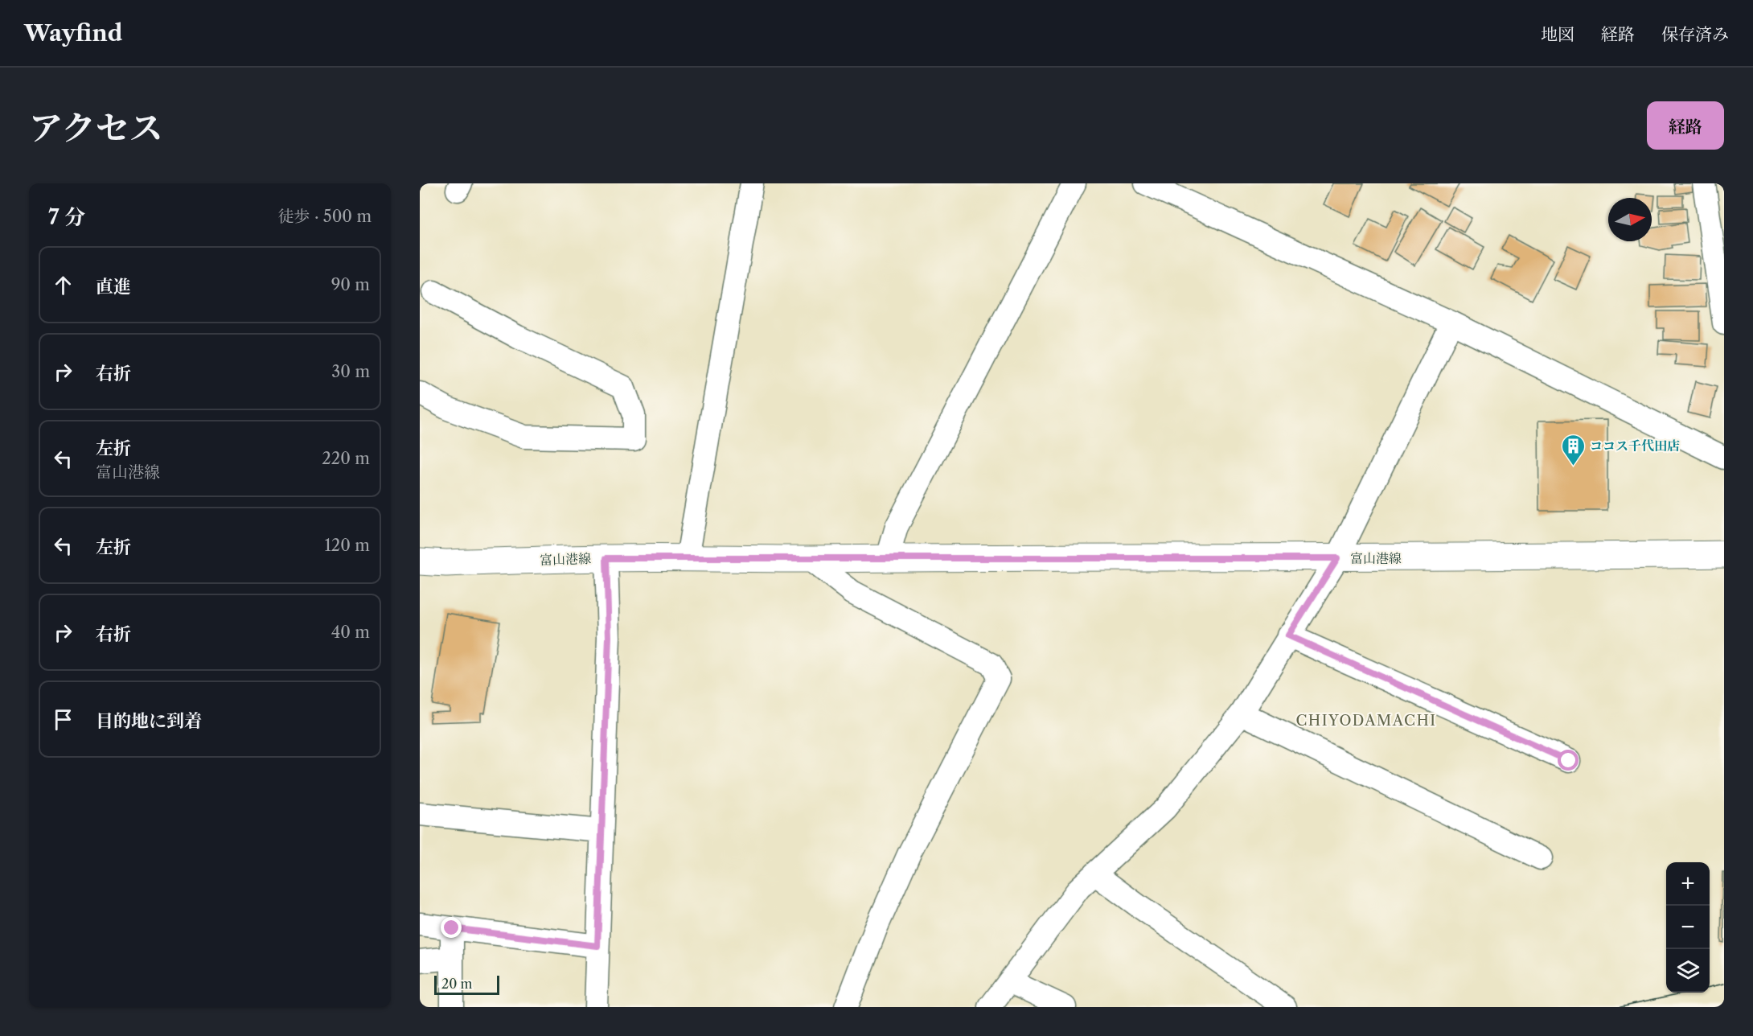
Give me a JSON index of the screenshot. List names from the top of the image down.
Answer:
{
  "streets": {
    "main road": ["富山港線"]
  },
  "districts": ["CHIYODAMACHI"],
  "places": {
    "building": ["ココス千代田店"]
  },
  "scale_bar": "20 m",
  "north": "right",
  "page": {
    "header": "Wayfind",
    "nav": ["地図", "経路", "保存済み"],
    "title": "アクセス",
    "buttons": "経路",
    "heading": ["7 分", "徒歩 · 500 m"],
    "list": [
      ["直進", "90 m"],
      ["右折", "30 m"],
      ["左折", "富山港線", "220 m"],
      ["左折", "120 m"],
      ["右折", "40 m"],
      "目的地に到着"
    ],
    "map_buttons": ["+", "−"],
    "scale": "20 m"
  }
}
